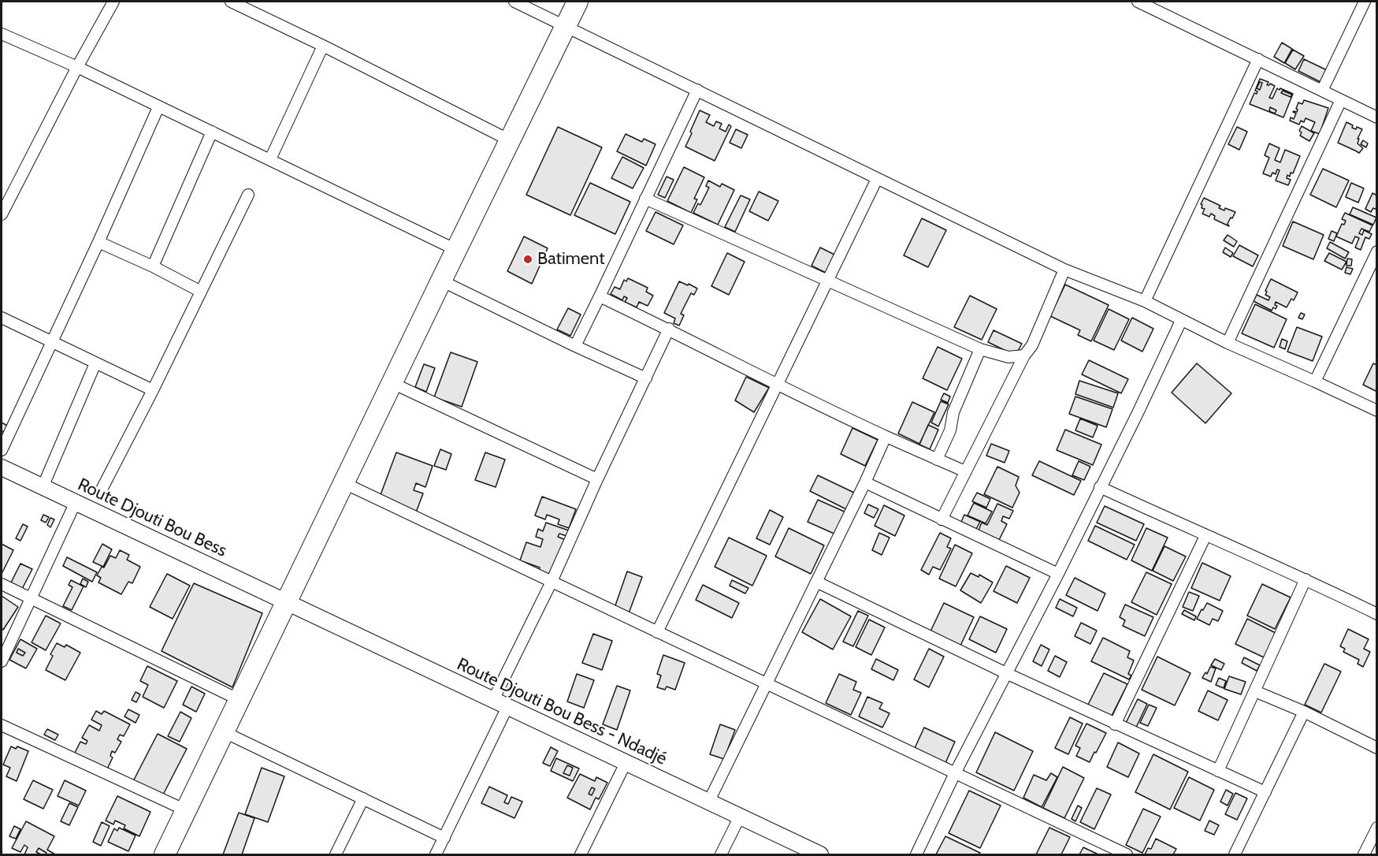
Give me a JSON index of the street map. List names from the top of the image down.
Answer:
{
  "streets": {
    "main road": ["Route Djouti Bou Bess", "Route Djouti Bou Bess - Ndadjé"]
  },
  "crossings": [
    ["Route Djouti Bou Bess", "Route Djouti Bou Bess - Ndadjé"]
  ],
  "places": ["Batiment"]
}
